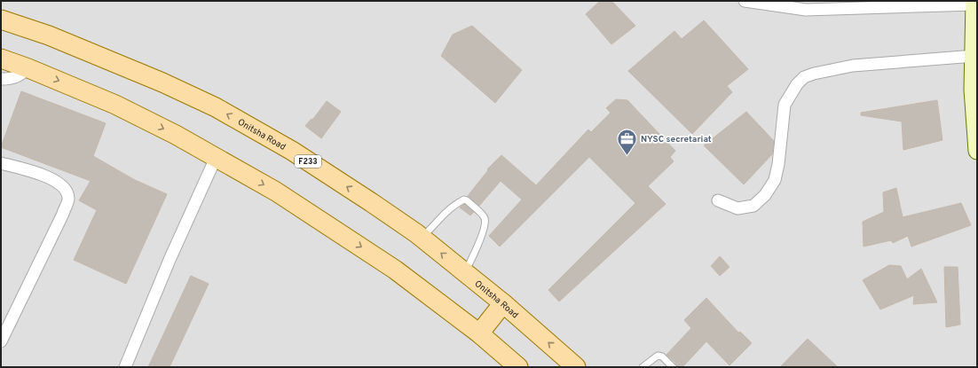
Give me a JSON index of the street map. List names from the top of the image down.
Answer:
{
  "streets": {
    "main road": ["Onitsha Road", "F233"]
  },
  "places": {
    "office": ["NYSC secretariat"]
  }
}
